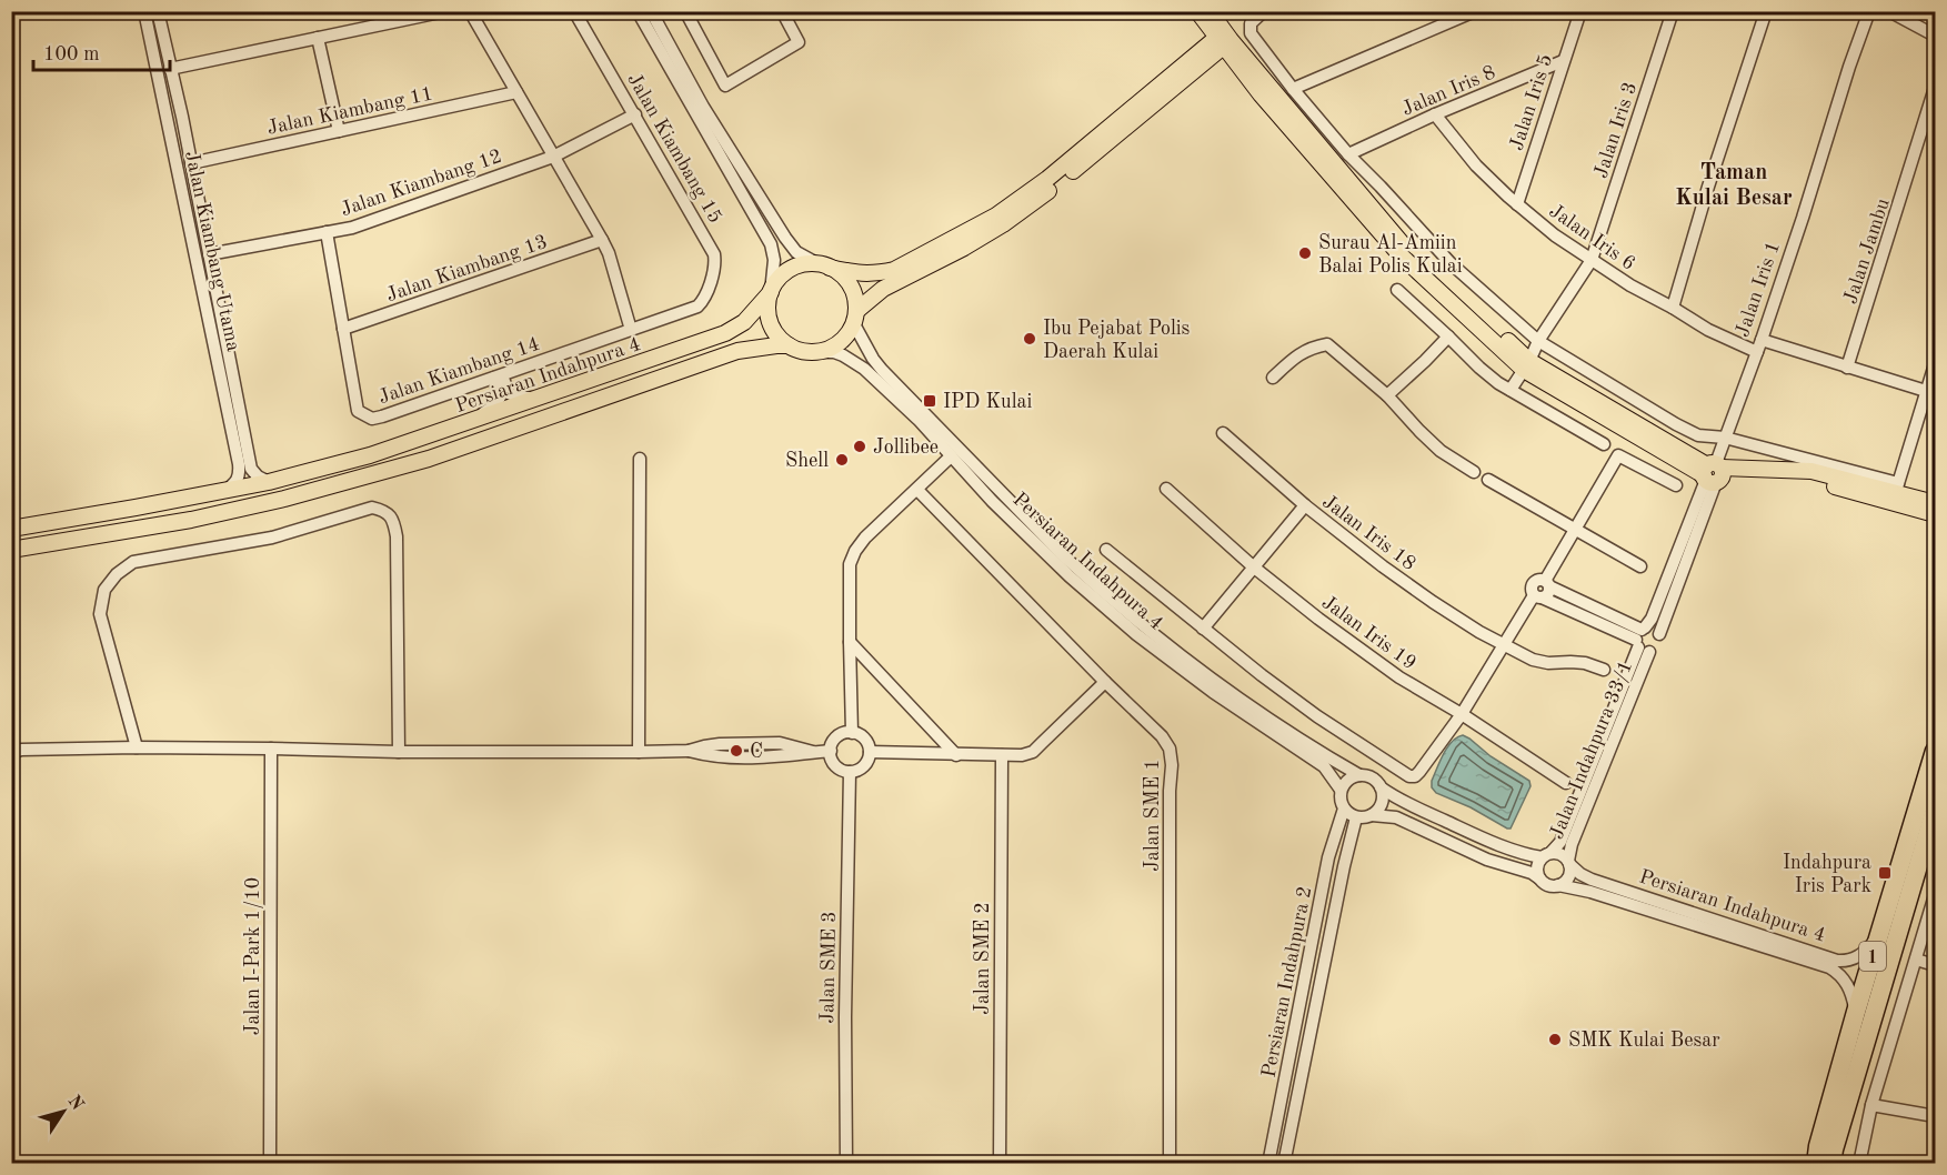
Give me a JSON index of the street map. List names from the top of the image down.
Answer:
{
  "streets": {
    "highway": ["1"],
    "main road": ["Persiaran Indahpura 4"],
    "street": [
      "Jalan Iris 8",
      "Jalan Iris 5",
      "Jalan Kiambang 11",
      "Jalan Iris 3",
      "Jalan Kiambang 15",
      "Jalan Kiambang 12",
      "Jalan Iris 6",
      "Jalan Kiambang Utama",
      "Jalan Jambu",
      "Jalan Kiambang 13",
      "Jalan Iris 1",
      "Jalan Kiambang 14",
      "Jalan Iris 18",
      "Jalan Iris 19",
      "Jalan Indahpura 33/1",
      "Jalan SME 1",
      "Jalan I-Park 1/10",
      "Jalan SME 2",
      "Jalan SME 3",
      "Persiaran Indahpura 2"
    ]
  },
  "crossings": [
    ["Jalan Iris 8", "Jalan Iris 5"],
    ["Jalan Iris 8", "Jalan Iris 6"],
    ["Jalan Iris 5", "Jalan Iris 6"],
    ["Jalan Kiambang 11", "Jalan Kiambang Utama"],
    ["Jalan Iris 3", "Jalan Iris 6"],
    ["Jalan Kiambang 15", "Jalan Kiambang 12"],
    ["Jalan Kiambang 15", "Jalan Kiambang 14"],
    ["Jalan Kiambang 12", "Jalan Kiambang Utama"],
    ["Jalan Kiambang 12", "Jalan Kiambang 14"],
    ["Jalan Iris 6", "Jalan Iris 1"],
    ["Jalan Kiambang Utama", "Persiaran Indahpura 4"],
    ["Jalan Kiambang 13", "Jalan Kiambang 14"],
    ["Jalan Iris 1", "Jalan Indahpura 33/1"],
    ["Persiaran Indahpura 4", "Jalan Indahpura 33/1"],
    ["Persiaran Indahpura 4", "1"],
    ["Persiaran Indahpura 4", "Persiaran Indahpura 2"]
  ],
  "districts": ["Taman Kulai Besar"],
  "places": {
    "other": [
      "Surau Al-Amiin Balai Polis Kulai",
      "Ibu Pejabat Polis Daerah Kulai",
      "Jollibee",
      "Shell",
      "C",
      "SMK Kulai Besar"
    ],
    "transit": ["IPD Kulai", "Indahpura Iris Park"]
  },
  "scale_bar": "100 m",
  "north": "top right"
}
